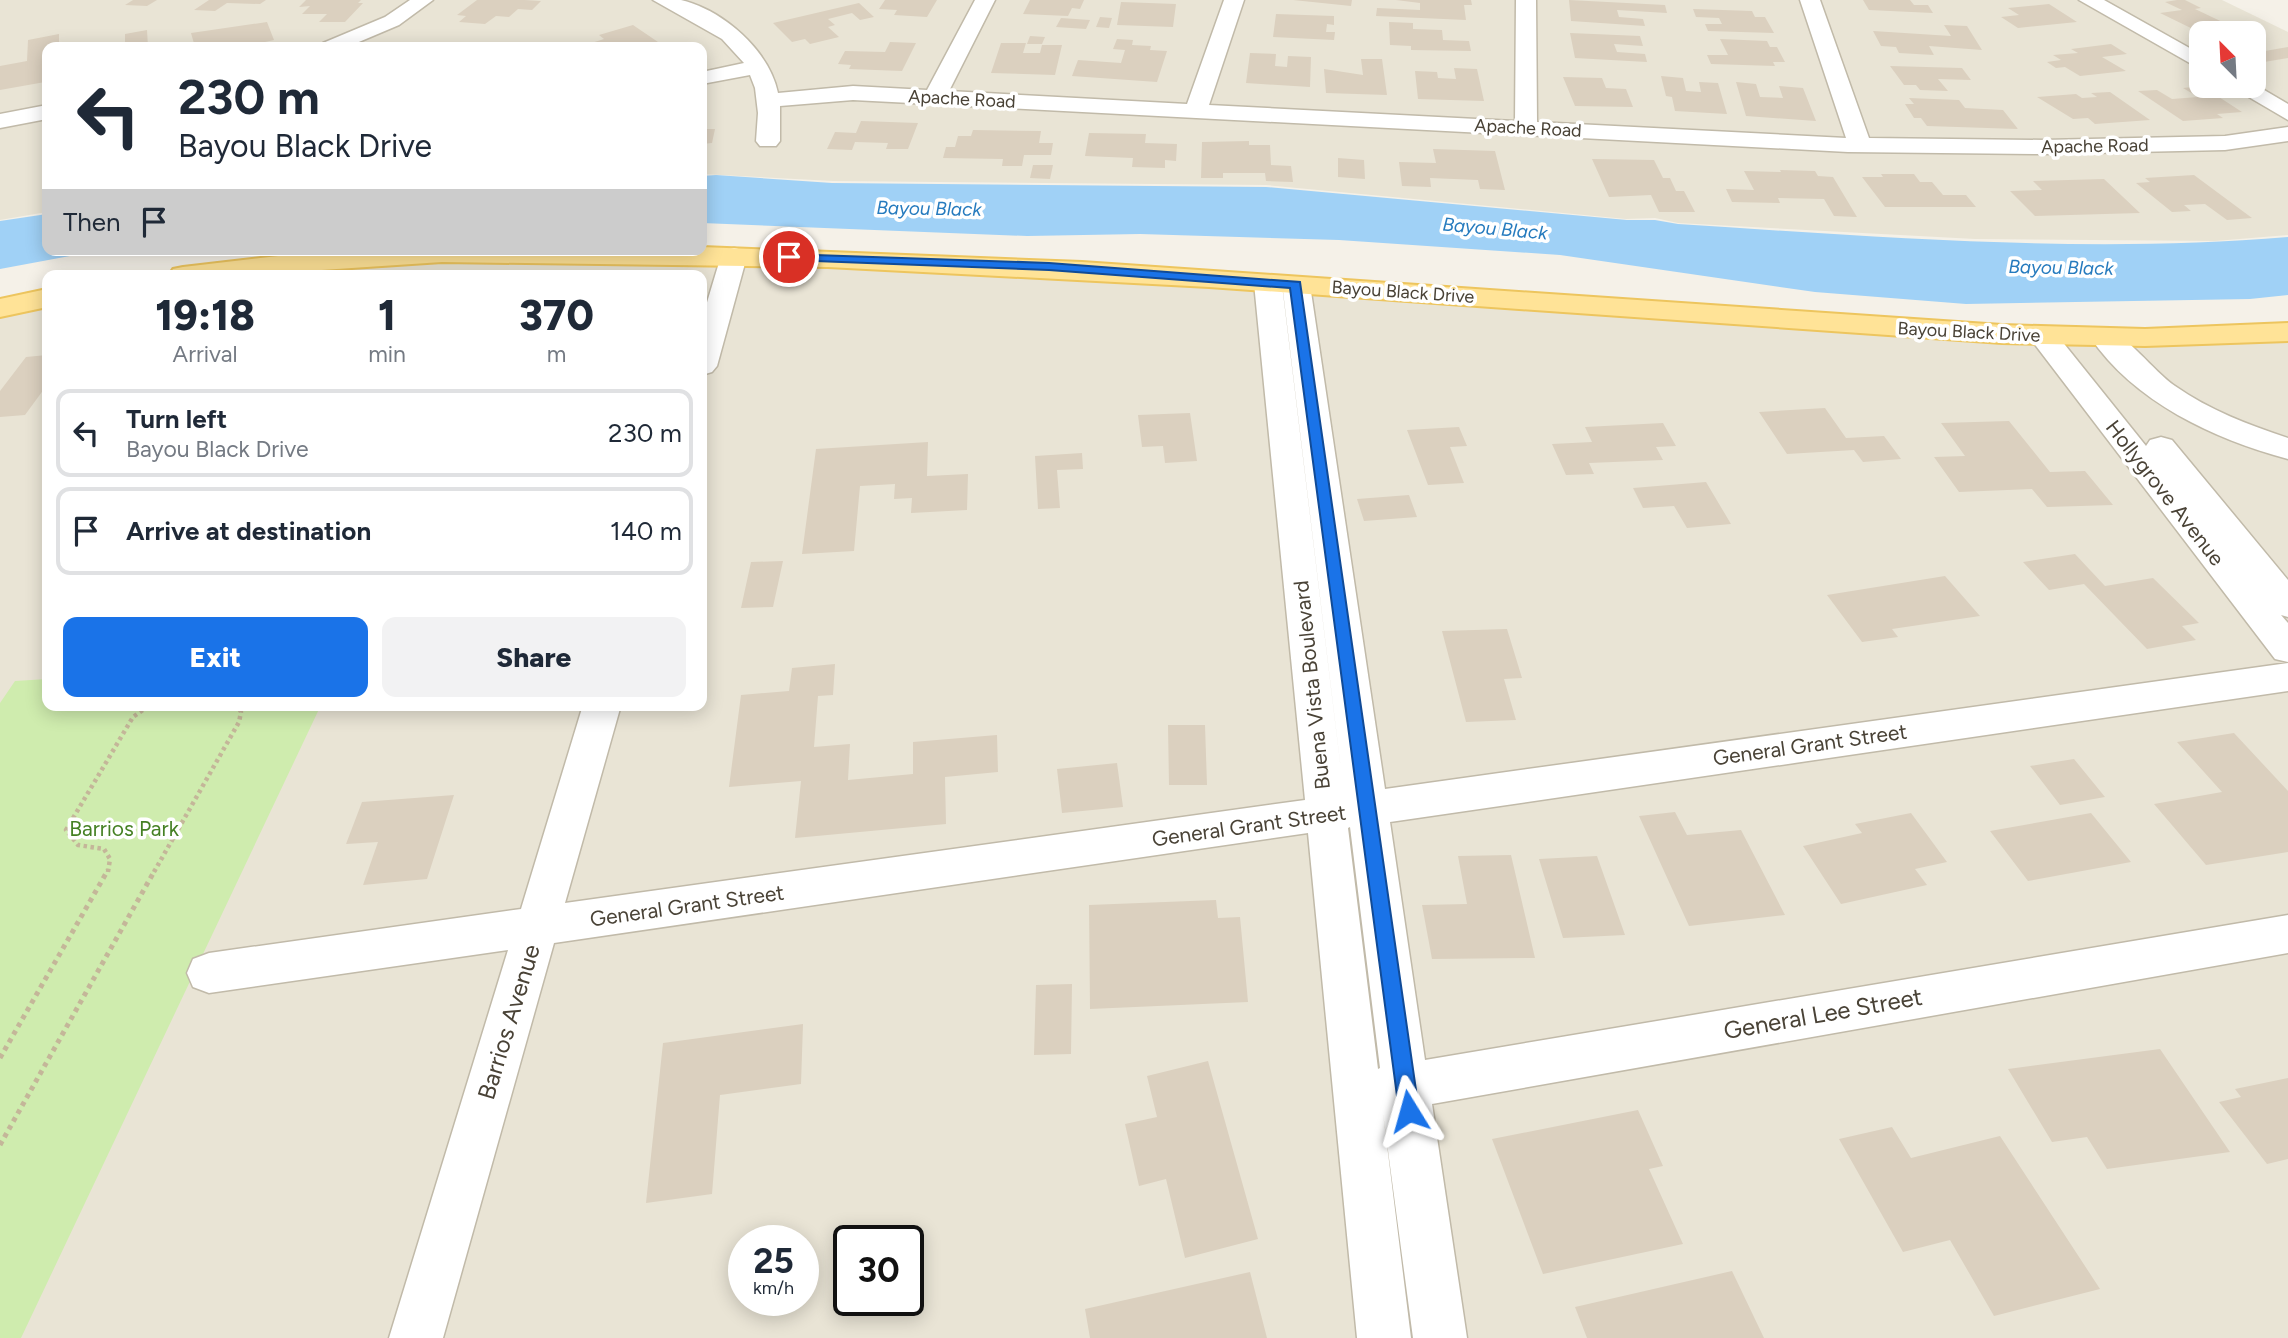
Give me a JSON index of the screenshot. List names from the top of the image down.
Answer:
{
  "streets": {
    "main road": ["Bayou Black Drive"],
    "street": [
      "Apache Road",
      "Hollygrove Avenue",
      "Buena Vista Boulevard",
      "General Grant Street",
      "General Lee Street",
      "Barrios Avenue"
    ]
  },
  "crossings": [
    ["Bayou Black Drive", "Hollygrove Avenue"],
    ["Bayou Black Drive", "Buena Vista Boulevard"],
    ["Buena Vista Boulevard", "General Grant Street"],
    ["Buena Vista Boulevard", "General Lee Street"],
    ["General Grant Street", "Barrios Avenue"]
  ],
  "water": ["Bayou Black"],
  "parks": ["Barrios Park"],
  "north": "top left",
  "page": {
    "turn": ["230 m", "Bayou Black Drive"],
    "then": "Then",
    "eta": [
      "19:18",
      "Arrival",
      "1",
      "min",
      "370",
      "m"
    ],
    "list": [
      {
        "name": "Turn left",
        "note": "Bayou Black Drive",
        "value": "230 m"
      },
      {
        "name": "Arrive at destination",
        "value": "140 m"
      }
    ],
    "buttons": ["Exit", "Share"],
    "speed": "25 km/h",
    "limit": "30"
  }
}
